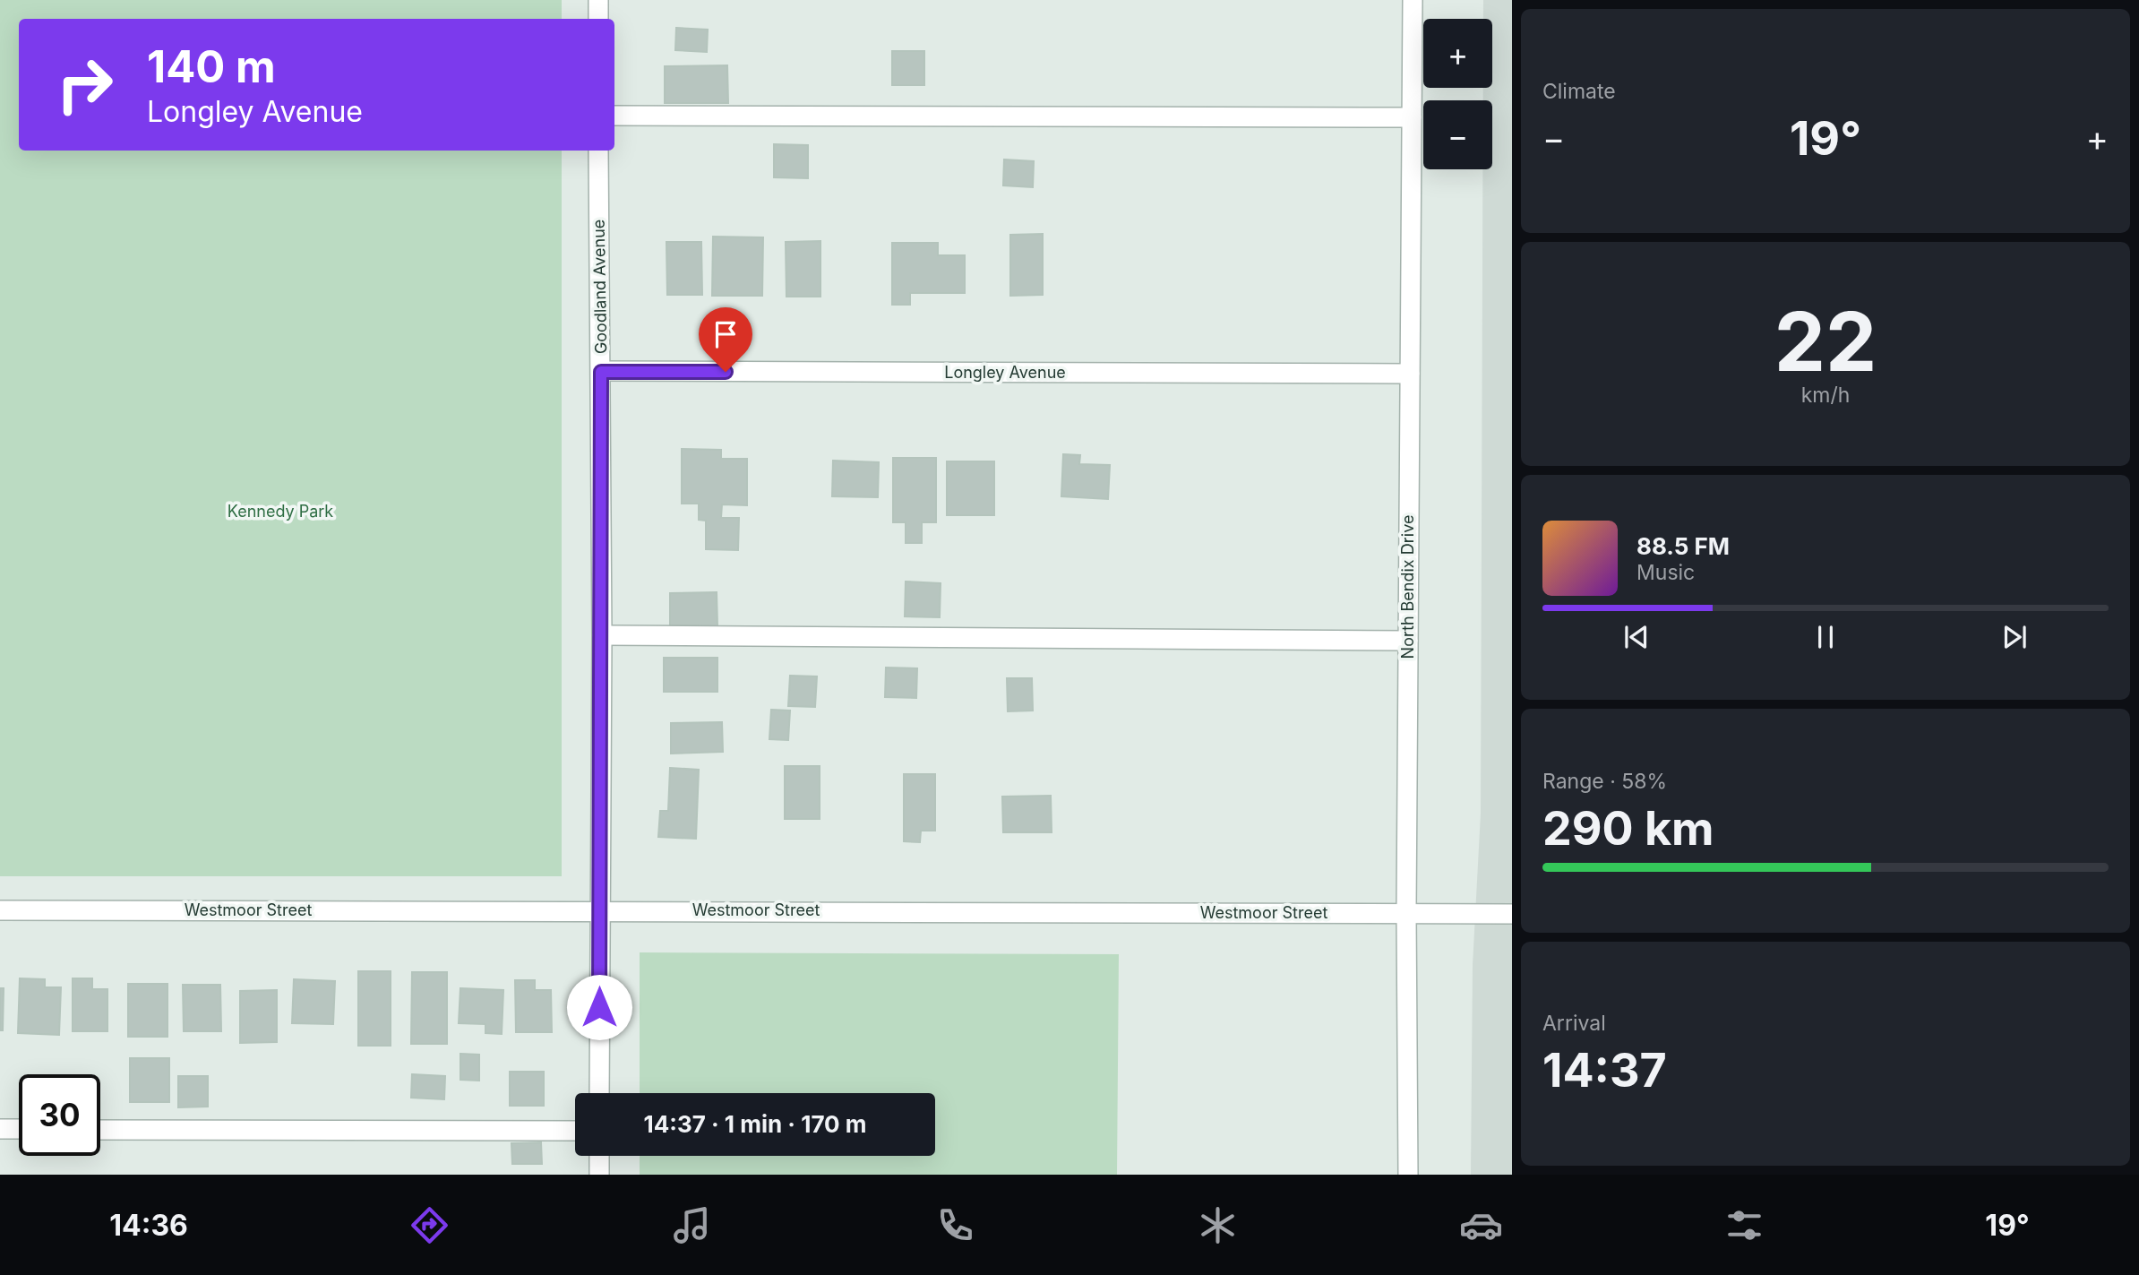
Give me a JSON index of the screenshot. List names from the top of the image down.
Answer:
{
  "streets": {
    "street": [
      "Goodland Avenue",
      "Longley Avenue",
      "North Bendix Drive",
      "Westmoor Street"
    ]
  },
  "crossings": [
    ["Goodland Avenue", "Longley Avenue"],
    ["Goodland Avenue", "Westmoor Street"],
    ["Longley Avenue", "North Bendix Drive"],
    ["North Bendix Drive", "Westmoor Street"]
  ],
  "parks": ["Kennedy Park"],
  "page": {
    "tile": [
      "Climate",
      ["22", "km/h"],
      ["Range · 58%", "290 km"],
      ["Arrival", "14:37"]
    ],
    "map_buttons": ["+", "−"],
    "turn": ["140 m", "Longley Avenue"],
    "heat": ["−", "19°", "+"],
    "song": ["88.5 FM", "Music"],
    "limit": "30",
    "trip": "14:37 · 1 min · 170 m",
    "tabs": ["14:36", "19°"]
  }
}
